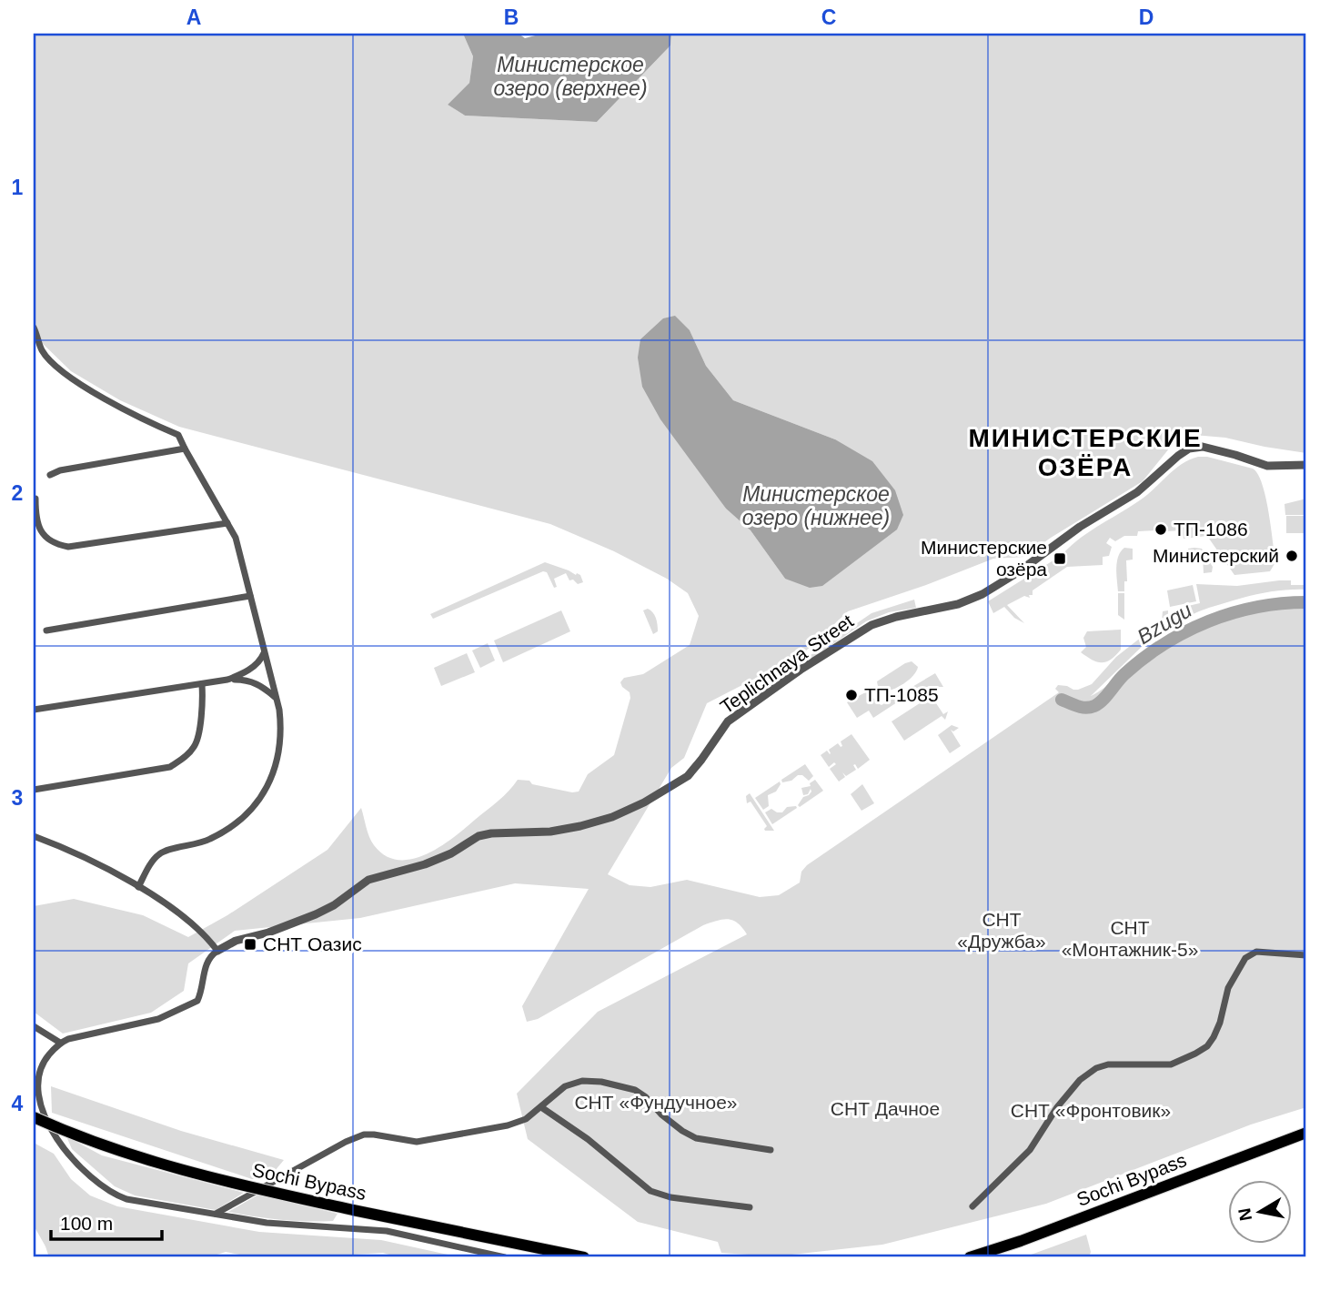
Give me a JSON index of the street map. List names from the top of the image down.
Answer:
{
  "streets": {
    "highway": ["Sochi Bypass"],
    "street": ["Teplichnaya Street"]
  },
  "districts": ["МИНИСТЕРСКИЕ ОЗЁРА"],
  "water": ["Министерское озеро (верхнее)", "Министерское озеро (нижнее)", "Bzugu"],
  "parks": [
    "СНТ «Дружба»",
    "СНТ «Монтажник-5»",
    "СНТ «Фундучное»",
    "СНТ Дачное",
    "СНТ «Фронтовик»"
  ],
  "places": {
    "other": ["ТП-1086", "Министерский", "ТП-1085"],
    "transit": ["Министерские озёра", "СНТ Оазис"]
  },
  "scale_bar": "100 m",
  "north": "left",
  "grid": {
    "columns": [
      "A",
      "B",
      "C",
      "D"
    ],
    "rows": [
      "1",
      "2",
      "3",
      "4"
    ]
  }
}
